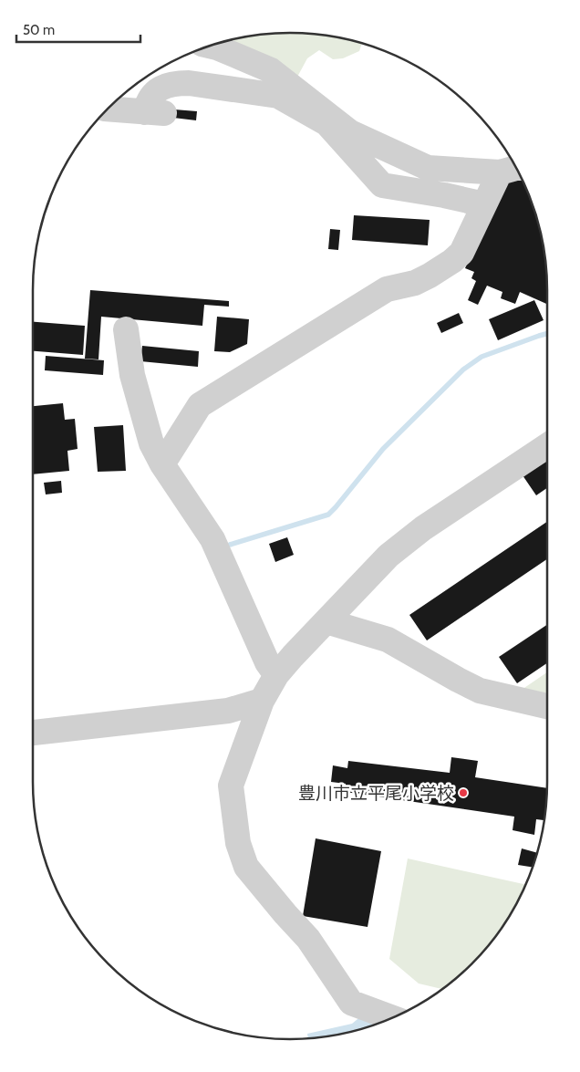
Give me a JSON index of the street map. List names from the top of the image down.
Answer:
{
  "places": ["豊川市立平尾小学校"],
  "scale_bar": "50 m"
}
